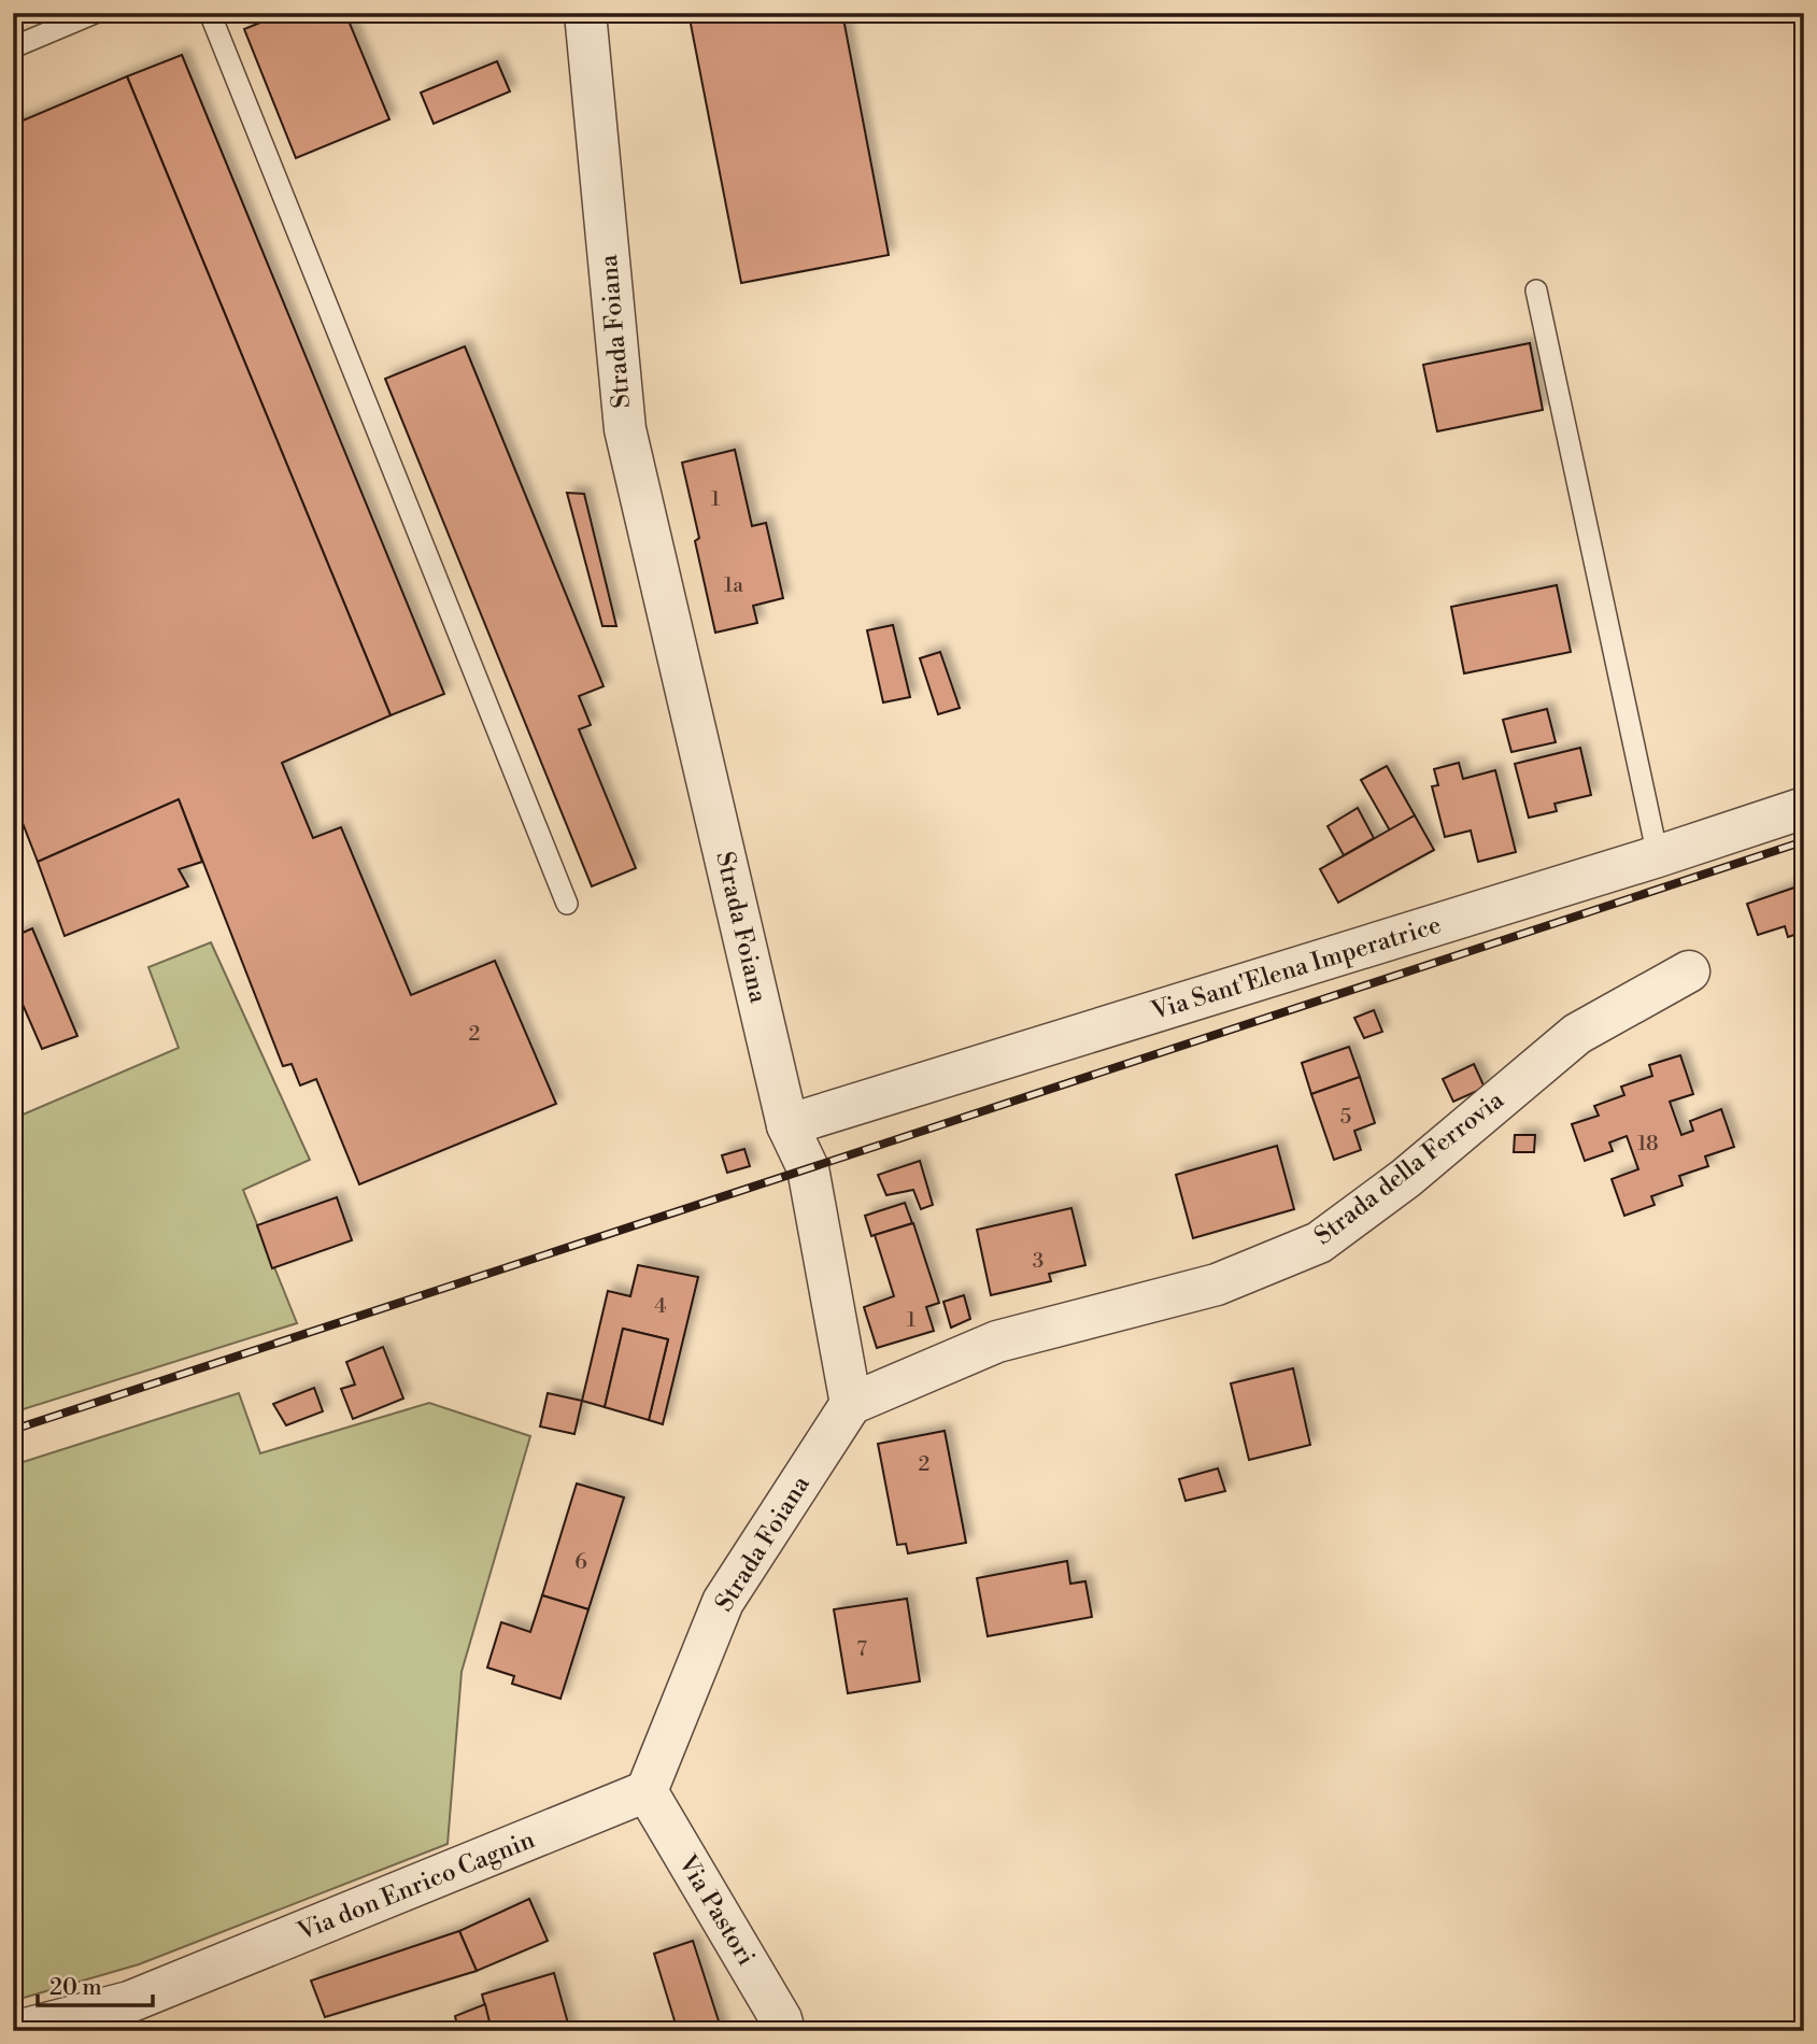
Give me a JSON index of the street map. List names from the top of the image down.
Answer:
{
  "streets": {
    "street": [
      "Strada Foiana",
      "Via Sant'Elena Imperatrice",
      "Strada della Ferrovia",
      "Via don Enrico Cagnin",
      "Via Pastori"
    ]
  },
  "crossings": [
    ["Strada Foiana", "Via Sant'Elena Imperatrice"],
    ["Strada Foiana", "Strada della Ferrovia"],
    ["Strada Foiana", "Via don Enrico Cagnin"],
    ["Strada Foiana", "Via Pastori"],
    ["Via don Enrico Cagnin", "Via Pastori"]
  ],
  "house_numbers": [
    "1",
    "1a",
    "2",
    "5",
    "18",
    "3",
    "4",
    "1",
    "2",
    "6",
    "7"
  ],
  "scale_bar": "20 m"
}
